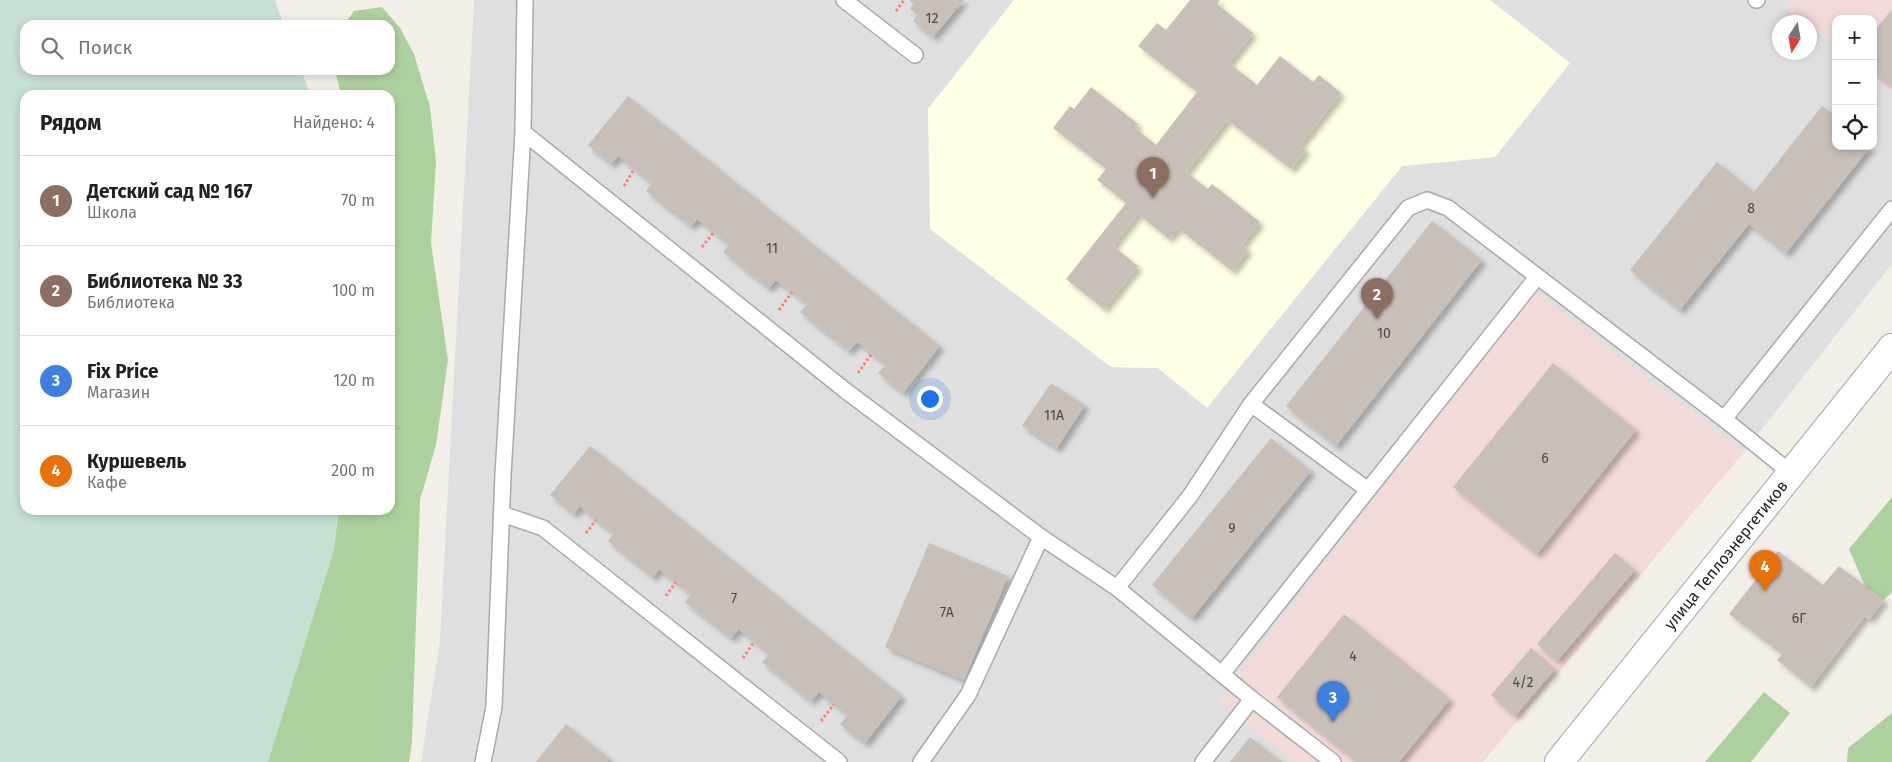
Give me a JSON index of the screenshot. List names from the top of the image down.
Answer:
{
  "streets": {
    "street": ["улица Теплоэнергетиков"]
  },
  "house_numbers": [
    "12",
    "8",
    "11",
    "10",
    "11А",
    "6",
    "9",
    "7",
    "7А",
    "6Г",
    "4",
    "4/2"
  ],
  "north": "bottom",
  "page": {
    "map_buttons": ["+", "−"],
    "search": "Поиск",
    "heading": ["Рядом", "Найдено: 4"],
    "list": [
      {
        "mark": "1",
        "name": "Детский сад № 167",
        "note": "Школа",
        "value": "70 m"
      },
      {
        "mark": "2",
        "name": "Библиотека № 33",
        "note": "Библиотека",
        "value": "100 m"
      },
      {
        "mark": "3",
        "name": "Fix Price",
        "note": "Магазин",
        "value": "120 m"
      },
      {
        "mark": "4",
        "name": "Куршевель",
        "note": "Кафе",
        "value": "200 m"
      }
    ],
    "pins": [
      "1",
      "2",
      "4",
      "3"
    ]
  }
}
